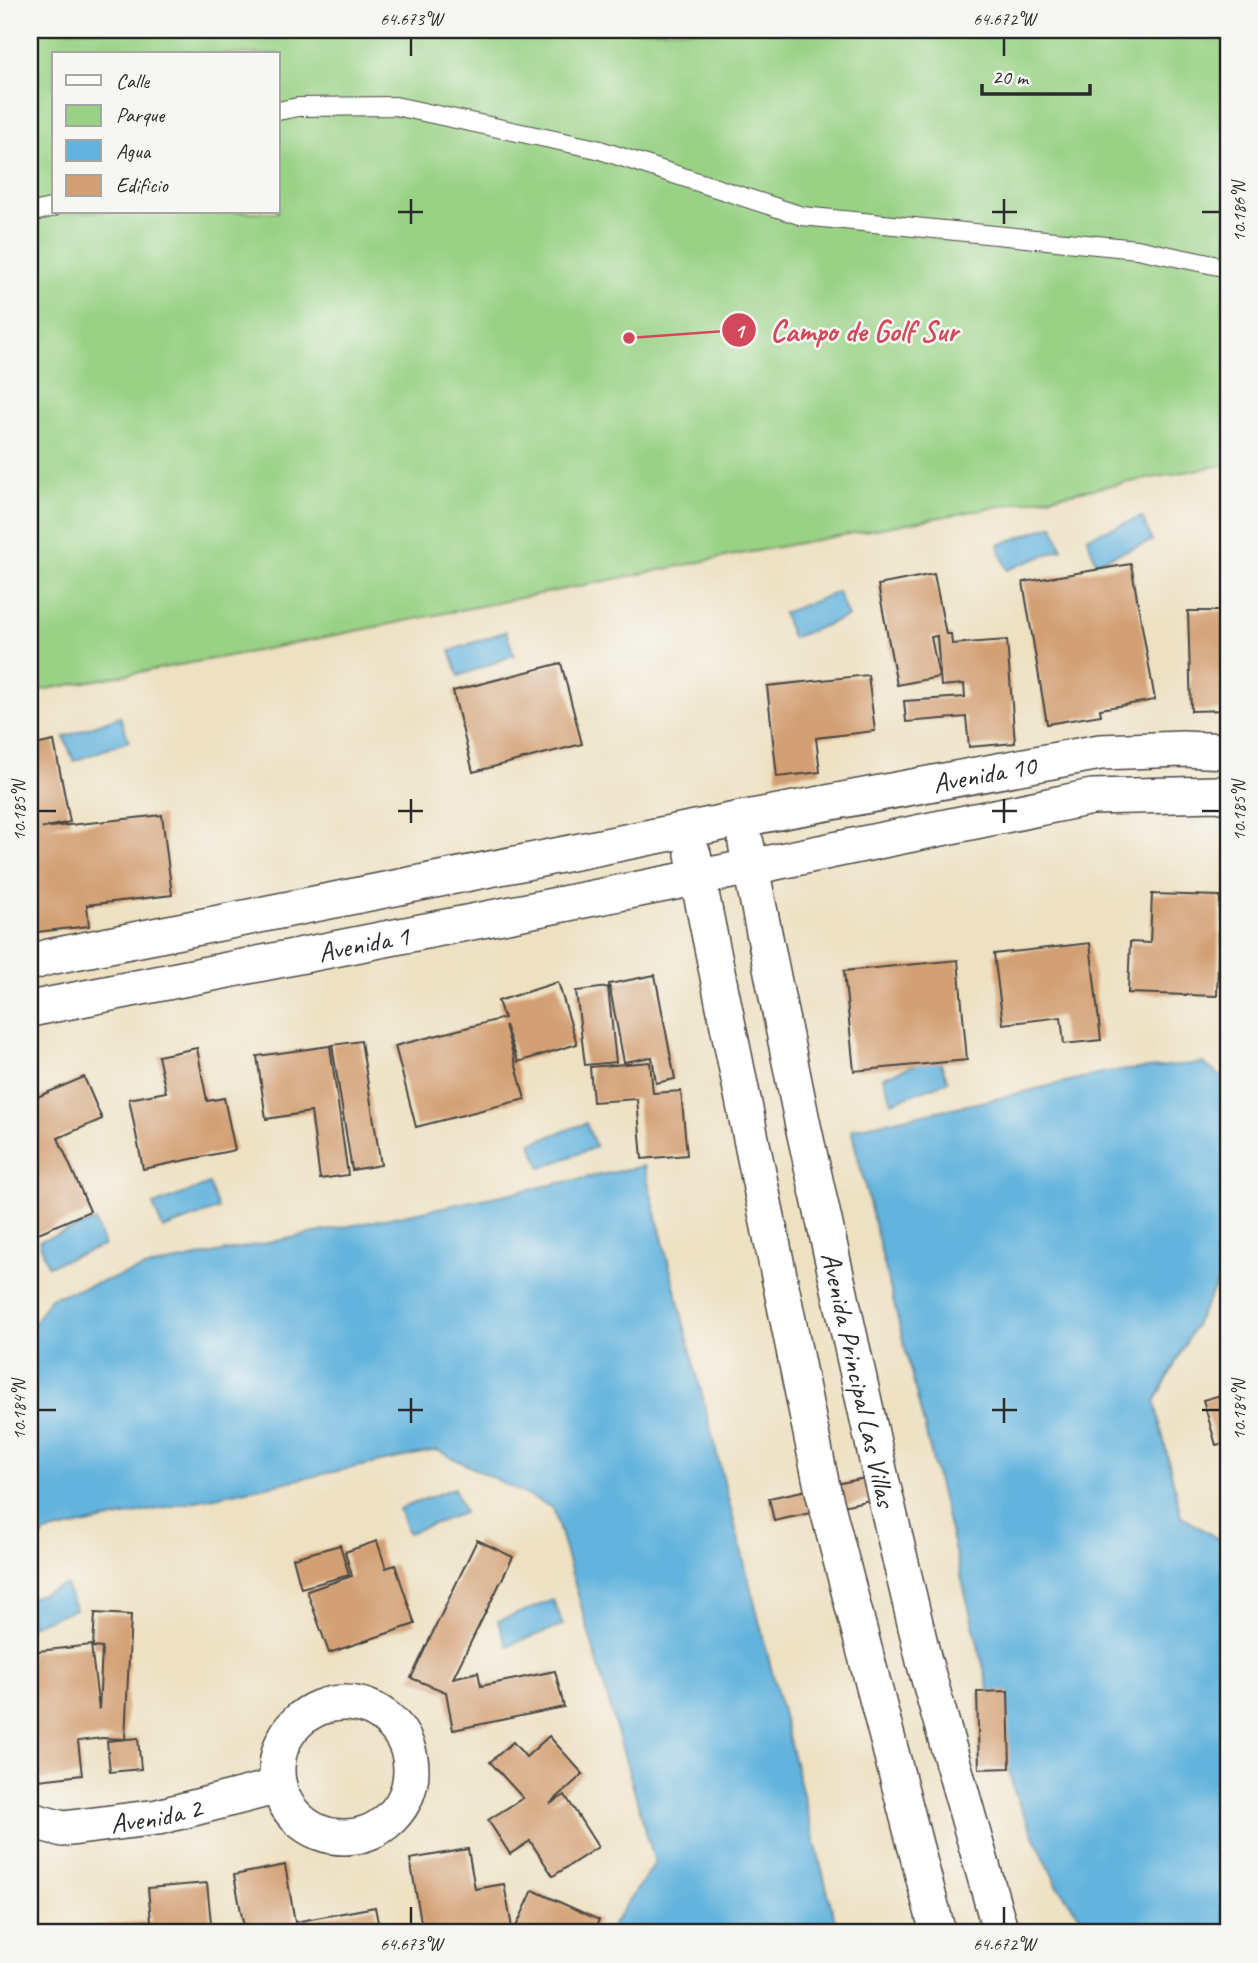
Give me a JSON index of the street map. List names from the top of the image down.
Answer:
{
  "streets": {
    "street": [
      "Avenida 10",
      "Avenida 1",
      "Avenida Principal Las Villas",
      "Avenida 2"
    ]
  },
  "crossings": [
    ["Avenida 10", "Avenida 1"],
    ["Avenida 10", "Avenida Principal Las Villas"],
    ["Avenida 1", "Avenida Principal Las Villas"]
  ],
  "places": ["Campo de Golf Sur"],
  "legend": [
    "Calle",
    "Parque",
    "Agua",
    "Edificio"
  ],
  "scale_bar": "20 m",
  "coordinates": [
    "64.673°W",
    "64.672°W",
    "10.186°N",
    "10.185°N",
    "10.184°N"
  ]
}
